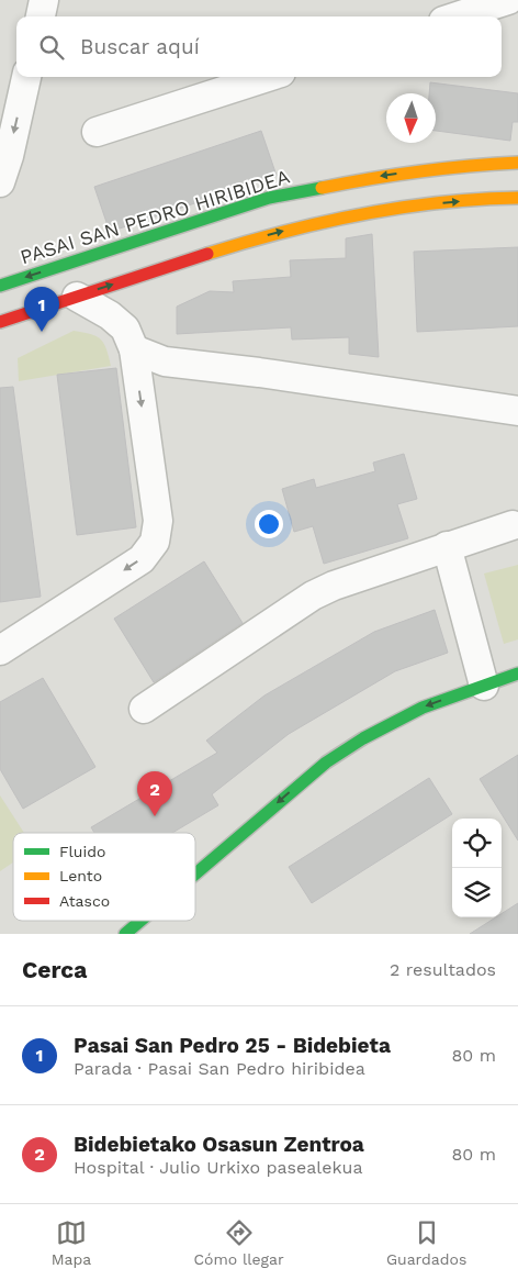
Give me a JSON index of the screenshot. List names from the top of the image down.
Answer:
{
  "streets": {
    "main road": ["PASAI SAN PEDRO HIRIBIDEA"]
  },
  "legend": ["Fluido", "Lento", "Atasco"],
  "north": "bottom",
  "page": {
    "search": "Buscar aquí",
    "pins": ["1", "2"],
    "heading": ["Cerca", "2 resultados"],
    "list": [
      {
        "mark": "1",
        "name": "Pasai San Pedro 25 - Bidebieta",
        "note": "Parada · Pasai San Pedro hiribidea",
        "value": "80 m"
      },
      {
        "mark": "2",
        "name": "Bidebietako Osasun Zentroa",
        "note": "Hospital · Julio Urkixo pasealekua",
        "value": "80 m"
      }
    ],
    "nav": ["Mapa", "Cómo llegar", "Guardados"]
  }
}
